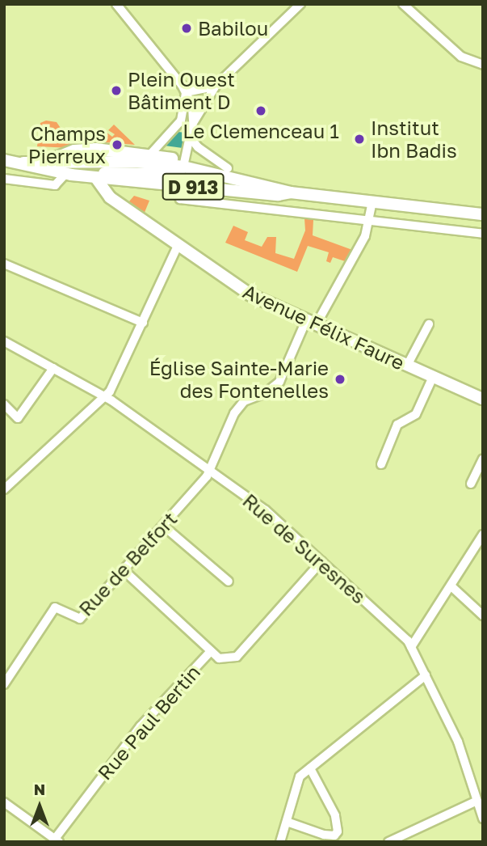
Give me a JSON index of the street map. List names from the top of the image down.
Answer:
{
  "streets": {
    "main road": ["D 913", "Avenue Félix Faure"],
    "street": ["Rue de Suresnes", "Rue de Belfort", "Rue Paul Bertin"]
  },
  "crossings": [
    ["D 913", "Avenue Félix Faure"],
    ["D 913", "Rue de Belfort"],
    ["Avenue Félix Faure", "Rue de Belfort"],
    ["Rue de Suresnes", "Rue de Belfort"],
    ["Rue de Suresnes", "Rue Paul Bertin"]
  ],
  "places": [
    "Babilou",
    "Plein Ouest Bâtiment D",
    "Le Clemenceau 1",
    "Institut Ibn Badis",
    "Champs Pierreux",
    "Église Sainte-Marie des Fontenelles"
  ],
  "north": "top"
}
